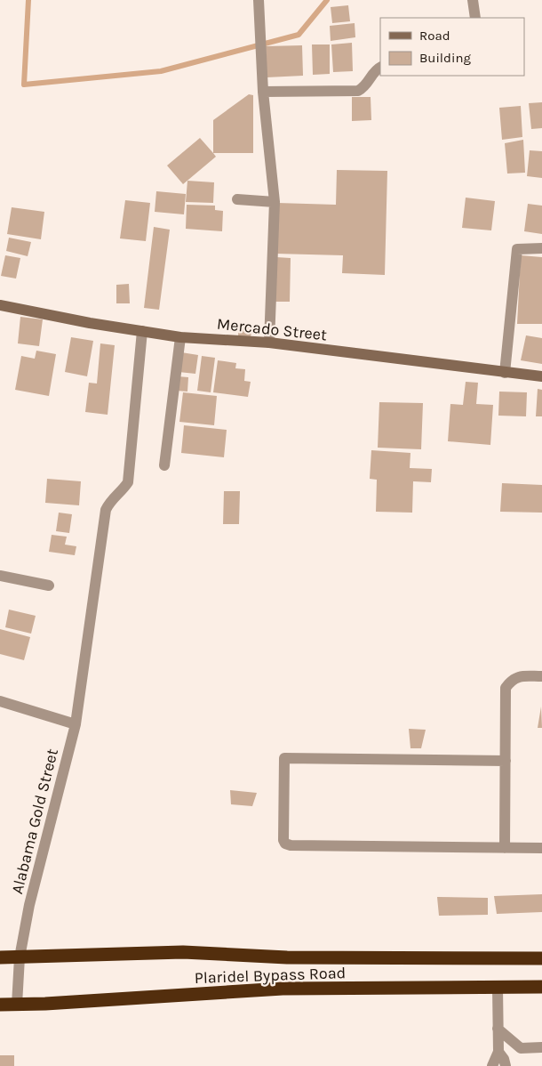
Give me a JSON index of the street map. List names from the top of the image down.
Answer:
{
  "streets": {
    "highway": ["Plaridel Bypass Road"],
    "street": ["Mercado Street", "Alabama Gold Street"]
  },
  "crossings": [
    ["Mercado Street", "Alabama Gold Street"],
    ["Alabama Gold Street", "Plaridel Bypass Road"]
  ],
  "legend": ["Road", "Building"]
}
